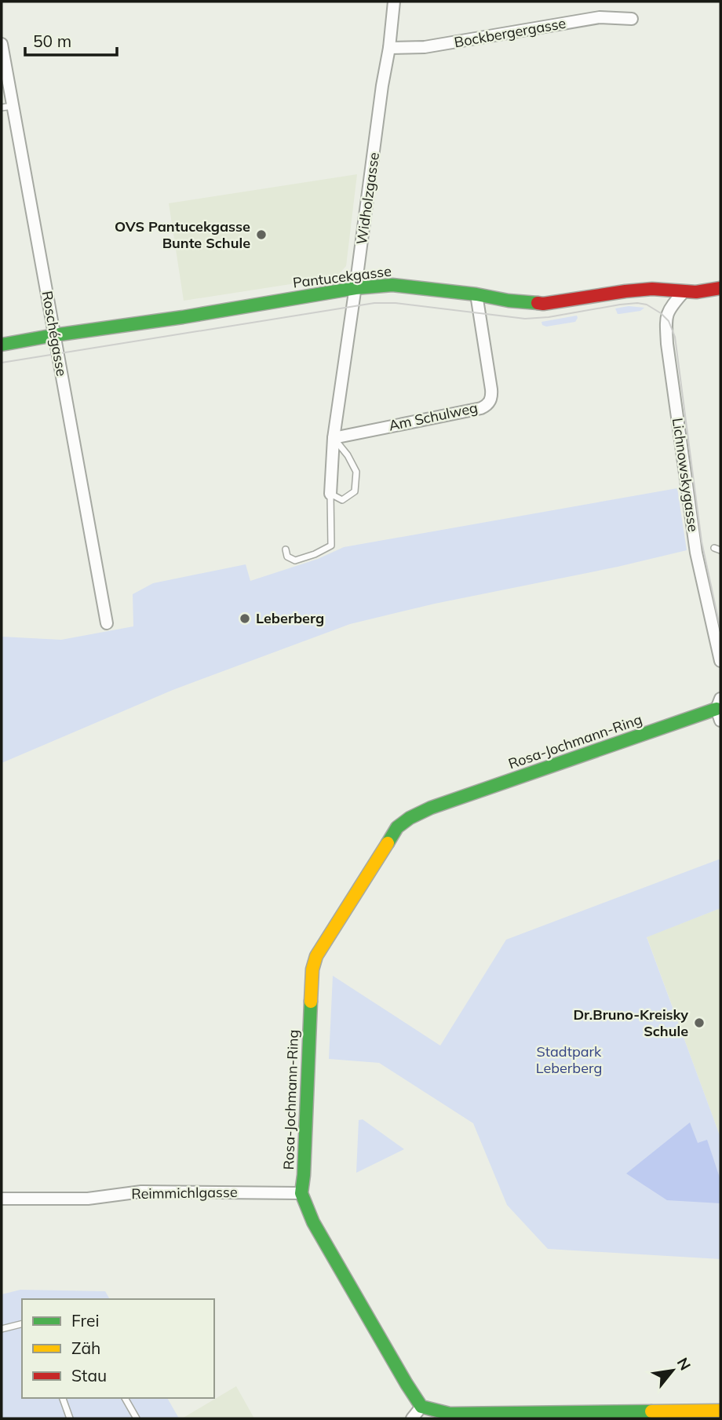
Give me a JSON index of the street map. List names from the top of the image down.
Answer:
{
  "streets": {
    "street": [
      "Bockbergergasse",
      "Widholzgasse",
      "Pantucekgasse",
      "Roschégasse",
      "Am Schulweg",
      "Lichnowskygasse",
      "Rosa-Jochmann-Ring",
      "Reimmichlgasse"
    ]
  },
  "crossings": [
    ["Bockbergergasse", "Widholzgasse"],
    ["Widholzgasse", "Pantucekgasse"],
    ["Widholzgasse", "Am Schulweg"],
    ["Pantucekgasse", "Roschégasse"],
    ["Pantucekgasse", "Am Schulweg"],
    ["Pantucekgasse", "Lichnowskygasse"],
    ["Rosa-Jochmann-Ring", "Reimmichlgasse"]
  ],
  "parks": ["Stadtpark Leberberg"],
  "places": ["OVS Pantucekgasse Bunte Schule", "Leberberg", "Dr.Bruno-Kreisky Schule"],
  "legend": ["Frei", "Zäh", "Stau"],
  "scale_bar": "50 m",
  "north": "top right"
}
